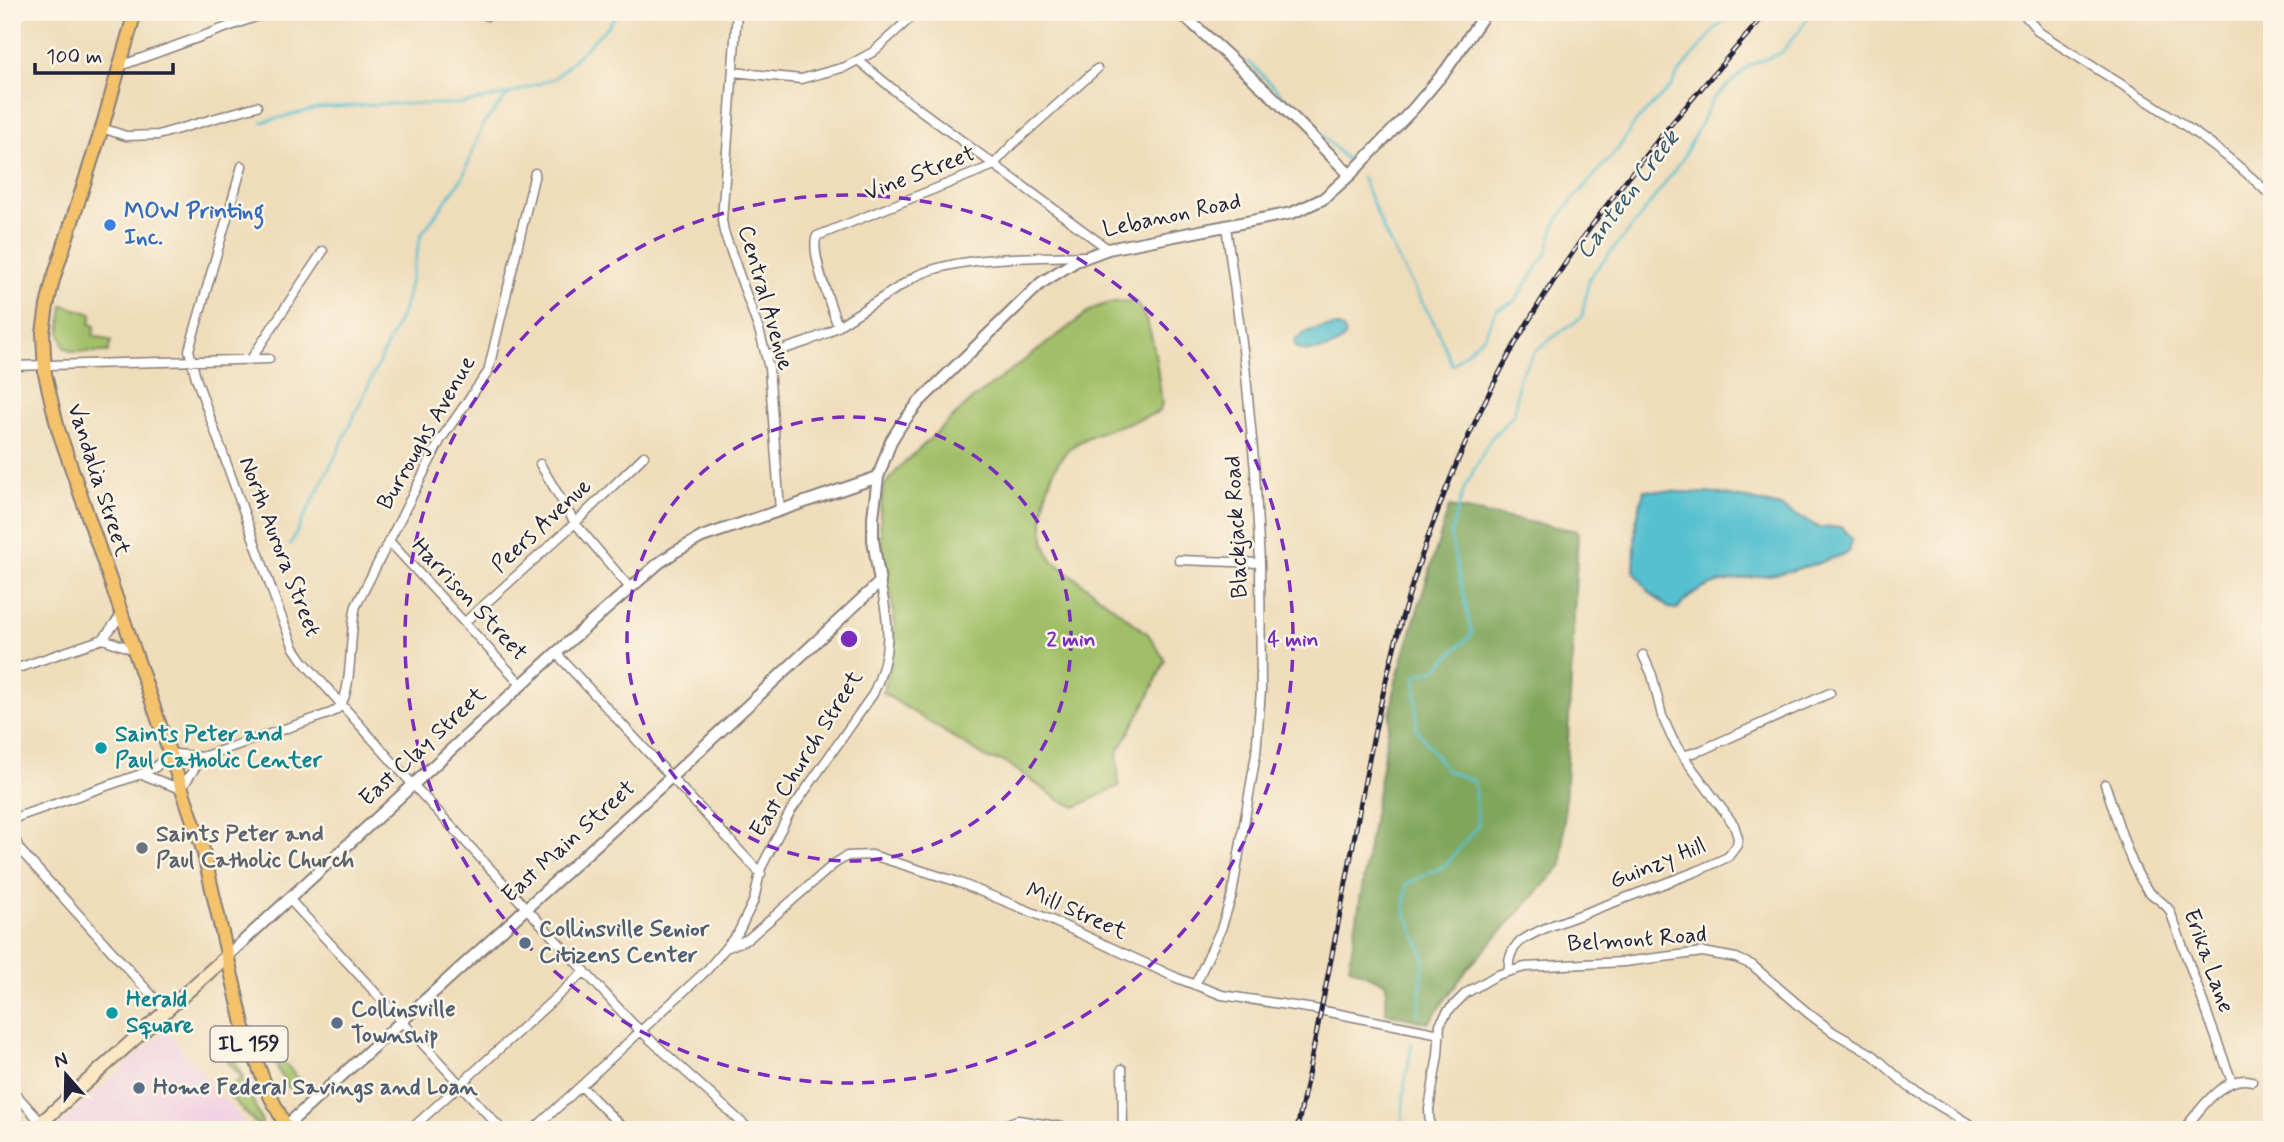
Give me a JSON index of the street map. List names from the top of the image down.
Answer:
{
  "streets": {
    "main road": ["Vandalia Street", "East Clay Street", "IL 159"],
    "street": [
      "Vine Street",
      "Lebanon Road",
      "Central Avenue",
      "Burroughs Avenue",
      "Peers Avenue",
      "Blackjack Road",
      "North Aurora Street",
      "Harrison Street",
      "East Church Street",
      "East Main Street",
      "Guinzy Hill",
      "Mill Street",
      "Belmont Road",
      "Erika Lane"
    ]
  },
  "crossings": [
    ["Lebanon Road", "Blackjack Road"],
    ["Lebanon Road", "East Clay Street"],
    ["Lebanon Road", "East Church Street"],
    ["Central Avenue", "East Clay Street"],
    ["Burroughs Avenue", "North Aurora Street"],
    ["Burroughs Avenue", "Harrison Street"],
    ["Vandalia Street", "East Clay Street"],
    ["Vandalia Street", "IL 159"],
    ["Peers Avenue", "Harrison Street"],
    ["Blackjack Road", "Mill Street"],
    ["North Aurora Street", "East Clay Street"],
    ["North Aurora Street", "East Church Street"],
    ["North Aurora Street", "East Main Street"],
    ["Harrison Street", "East Clay Street"],
    ["East Clay Street", "East Church Street"],
    ["East Clay Street", "IL 159"],
    ["East Church Street", "East Main Street"],
    ["East Church Street", "Mill Street"],
    ["East Main Street", "IL 159"],
    ["Guinzy Hill", "Belmont Road"],
    ["Mill Street", "Belmont Road"]
  ],
  "water": ["Canteen Creek"],
  "places": [
    "MOW Printing Inc.",
    "Saints Peter and Paul Catholic Center",
    "Saints Peter and Paul Catholic Church",
    "Collinsville Senior Citizens Center",
    "Herald Square",
    "Collinsville Township",
    "Home Federal Savings and Loan"
  ],
  "scale_bar": "100 m",
  "north": "top",
  "rings": ["2 min", "4 min"]
}
